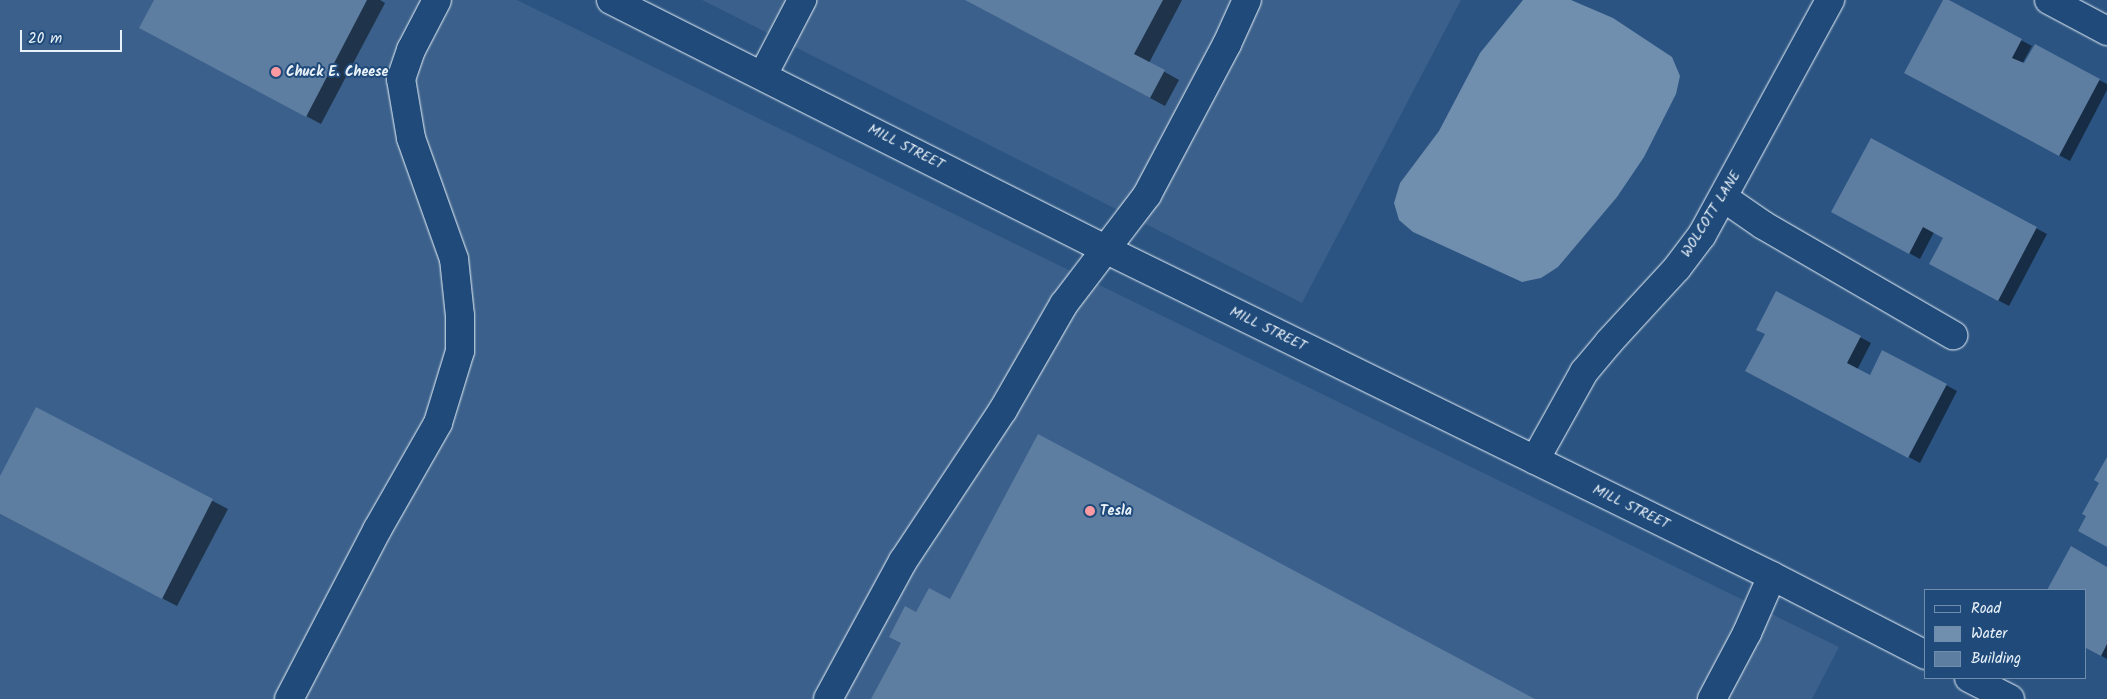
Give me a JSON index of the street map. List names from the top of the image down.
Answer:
{
  "streets": {
    "street": ["MILL STREET", "WOLCOTT LANE"]
  },
  "crossings": [
    ["MILL STREET", "WOLCOTT LANE"]
  ],
  "places": ["Chuck E. Cheese", "Tesla"],
  "legend": ["Road", "Water", "Building"],
  "scale_bar": "20 m"
}
